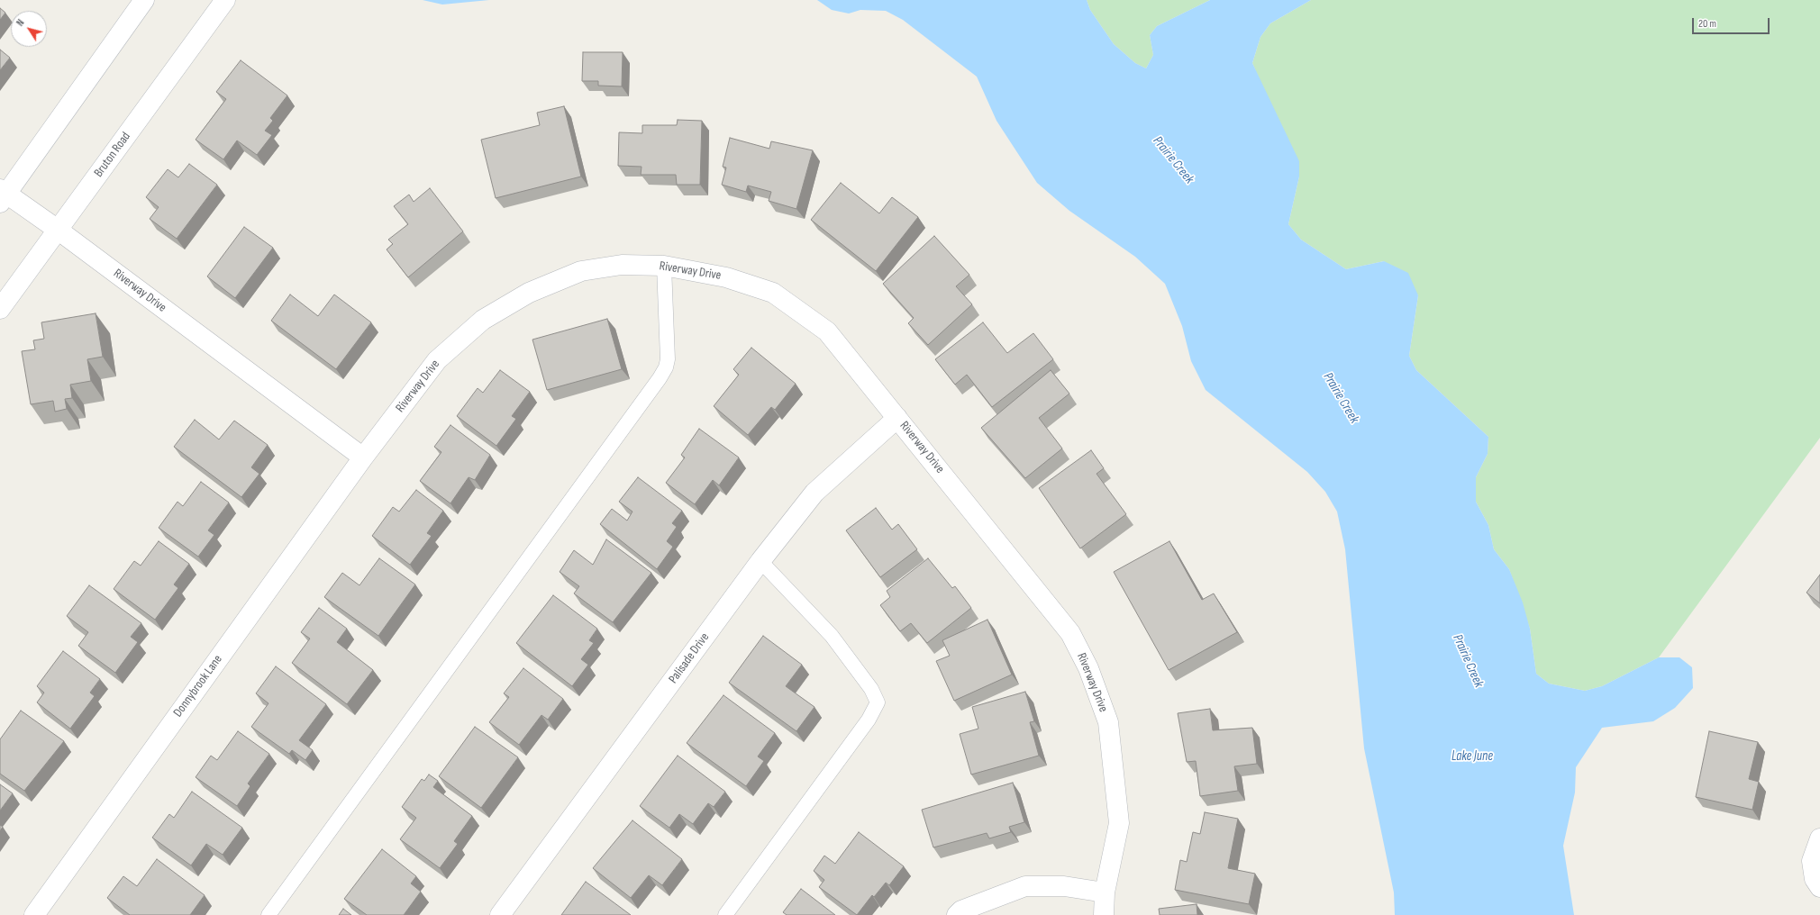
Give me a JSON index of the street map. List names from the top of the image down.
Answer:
{
  "streets": {
    "street": [
      "Bruton Road",
      "Riverway Drive",
      "Palisade Drive",
      "Donnybrook Lane"
    ]
  },
  "crossings": [
    ["Bruton Road", "Riverway Drive"],
    ["Riverway Drive", "Palisade Drive"],
    ["Riverway Drive", "Donnybrook Lane"]
  ],
  "water": ["Prairie Creek", "Lake June"],
  "scale_bar": "20 m",
  "north": "top left"
}
